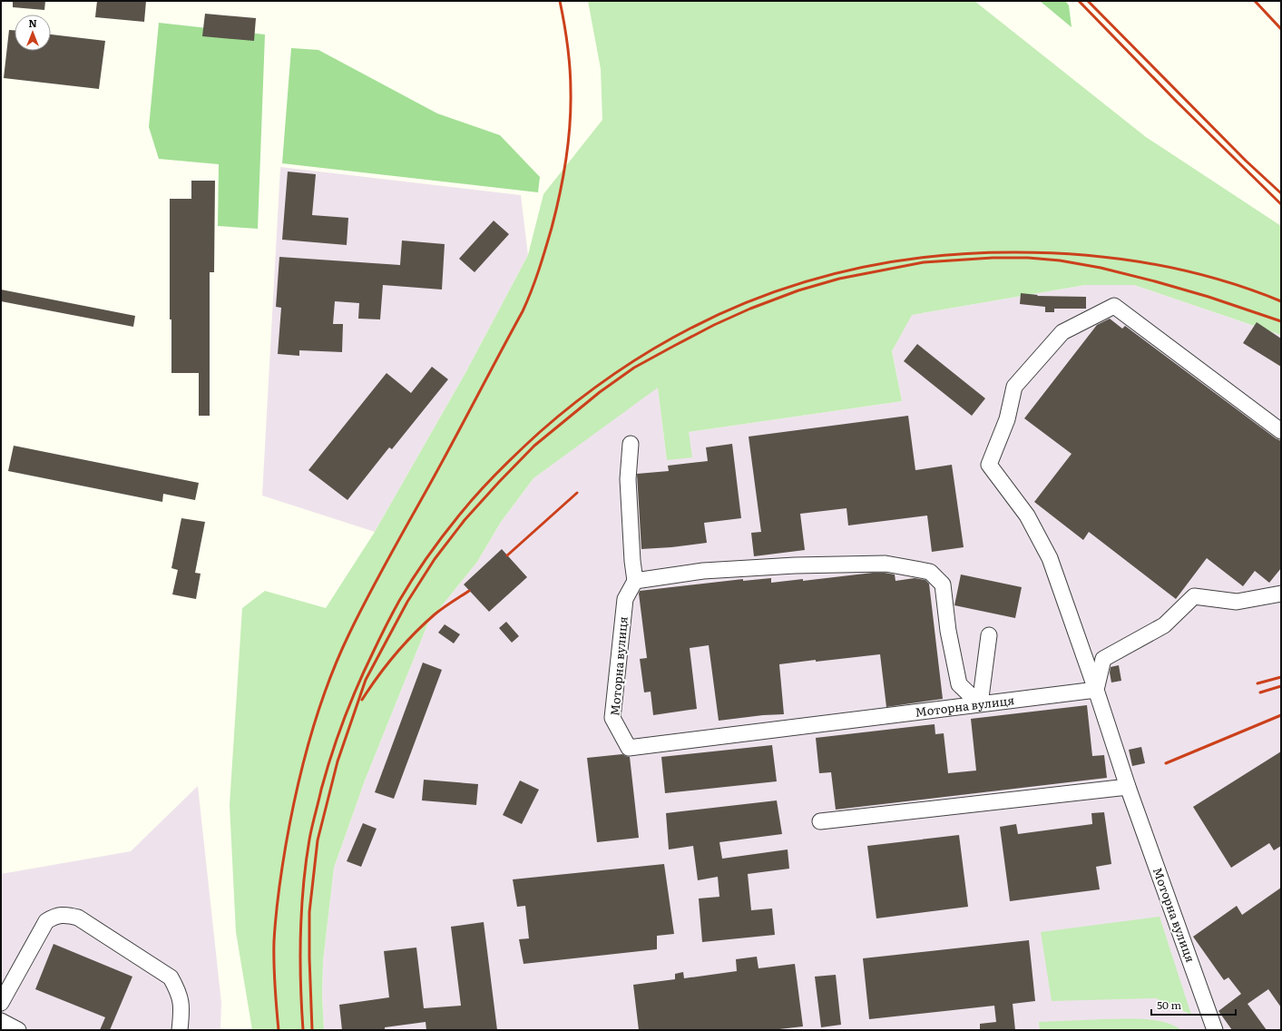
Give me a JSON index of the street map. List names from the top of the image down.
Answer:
{
  "streets": {
    "lane": ["Моторна вулиця"]
  },
  "scale_bar": "50 m",
  "north": "top"
}
